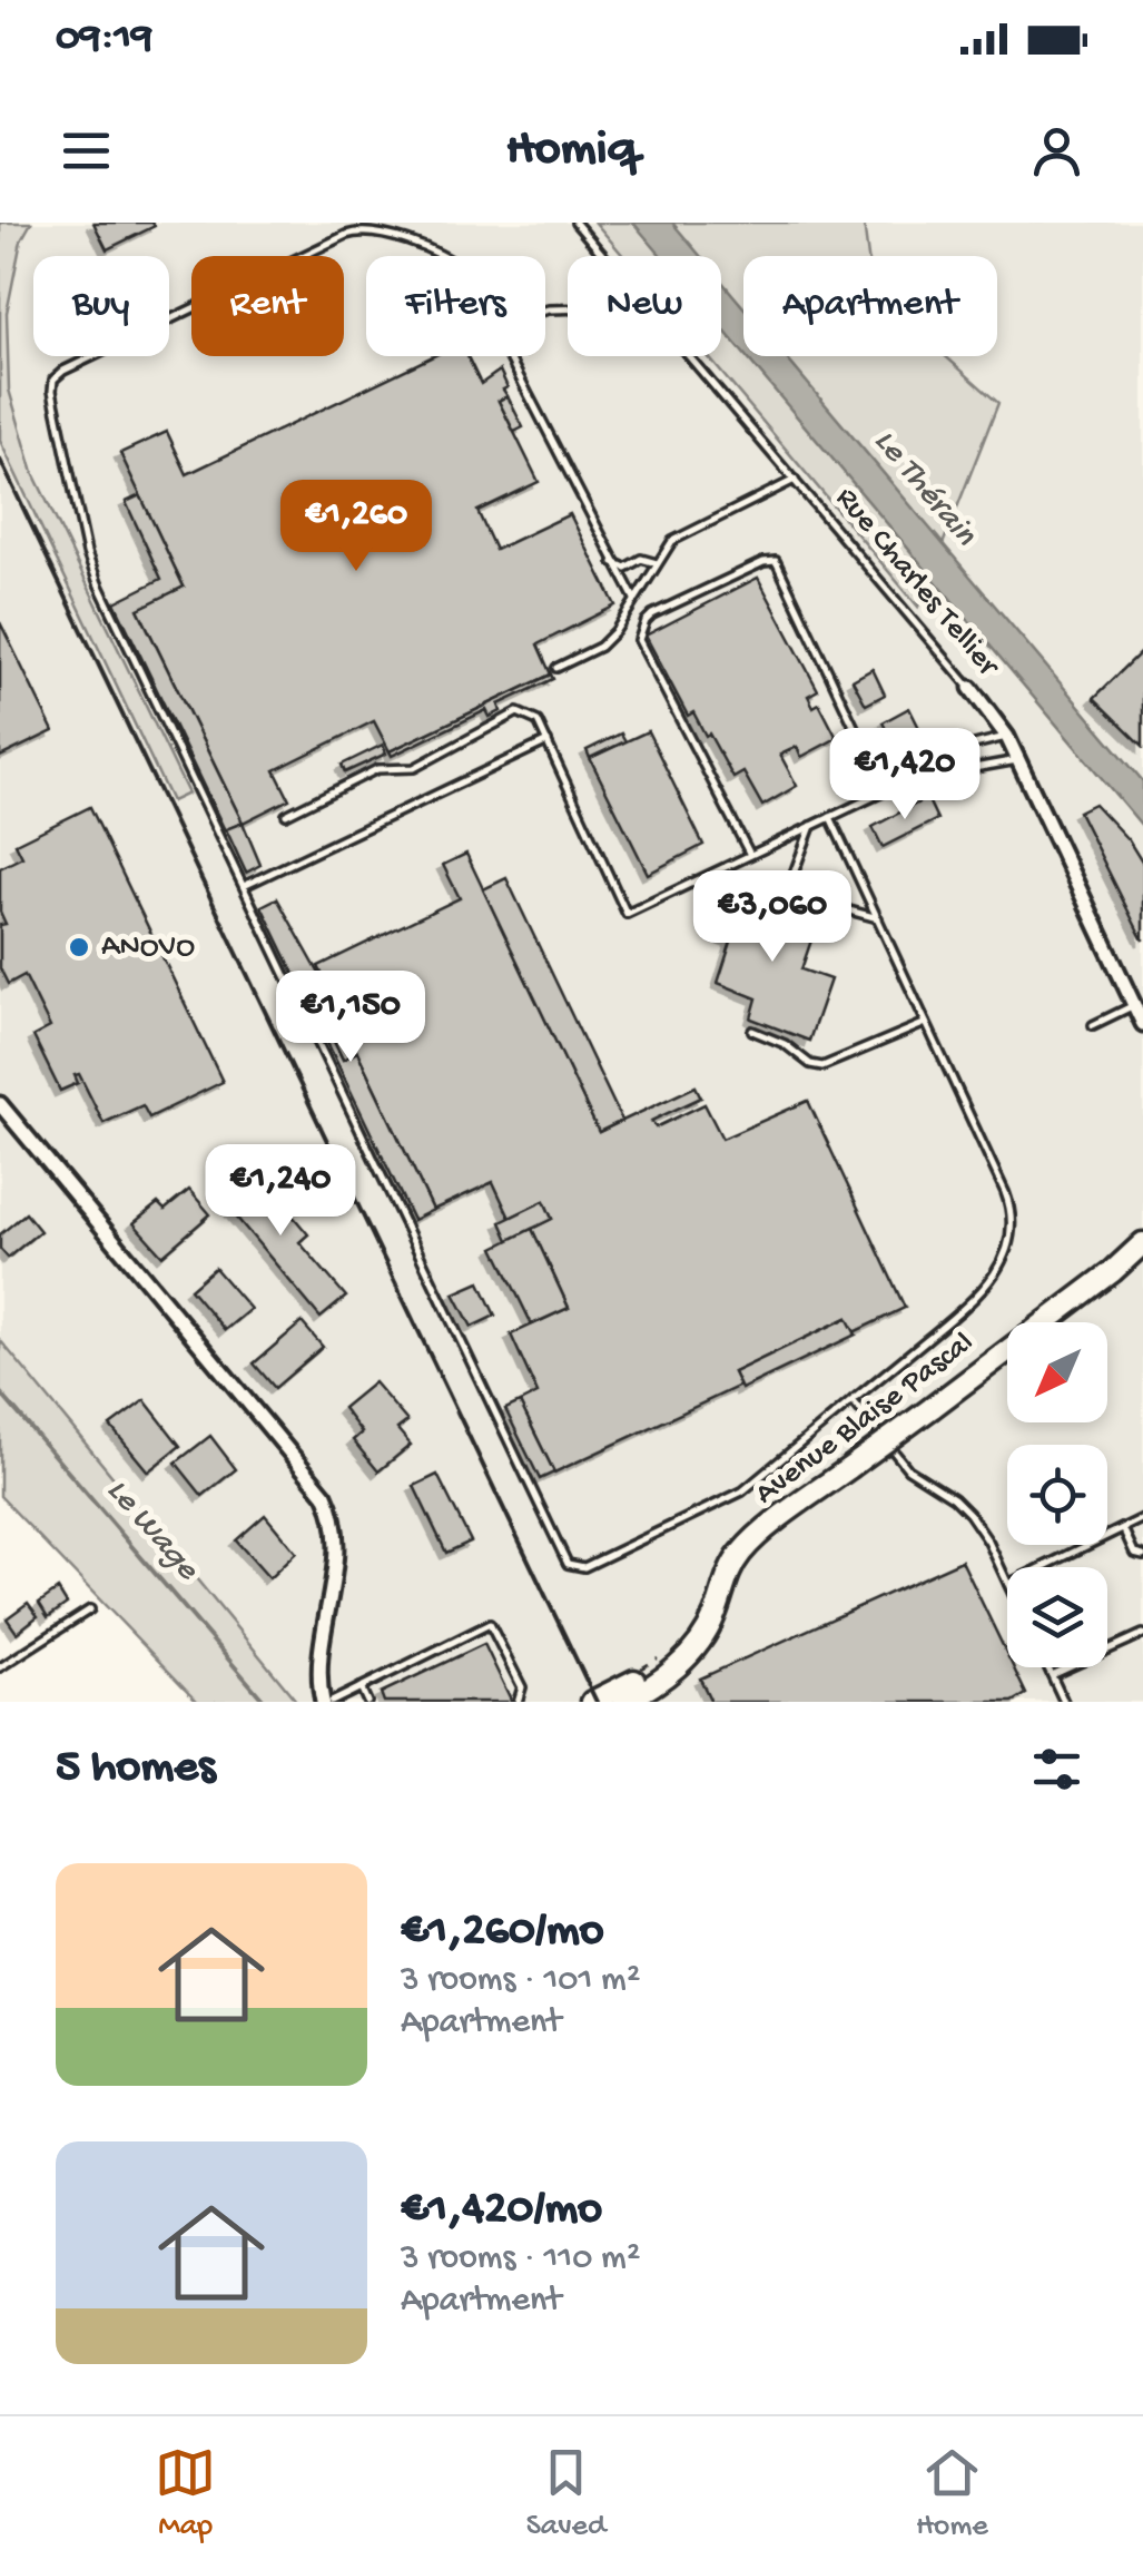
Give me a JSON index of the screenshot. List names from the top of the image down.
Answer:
{
  "streets": {
    "main road": ["Avenue Blaise Pascal"],
    "street": ["Rue Charles Tellier"]
  },
  "water": ["Le Thérain", "Le Wage"],
  "places": ["ANOVO"],
  "north": "bottom left",
  "page": {
    "status": "09:19",
    "header": "Homiq",
    "chip": [
      "Buy",
      "Rent",
      "Filters",
      "New",
      "Apartment"
    ],
    "price": [
      "€1,260",
      "€1,420",
      "€3,060",
      "€1,150",
      "€1,240"
    ],
    "heading": "5 homes",
    "list": [
      {
        "name": "€1,260/mo",
        "note": "3 rooms · 101 m² · Apartment"
      },
      {
        "name": "€1,420/mo",
        "note": "3 rooms · 110 m² · Apartment"
      }
    ],
    "tabs": ["Map", "Saved", "Home"]
  }
}
